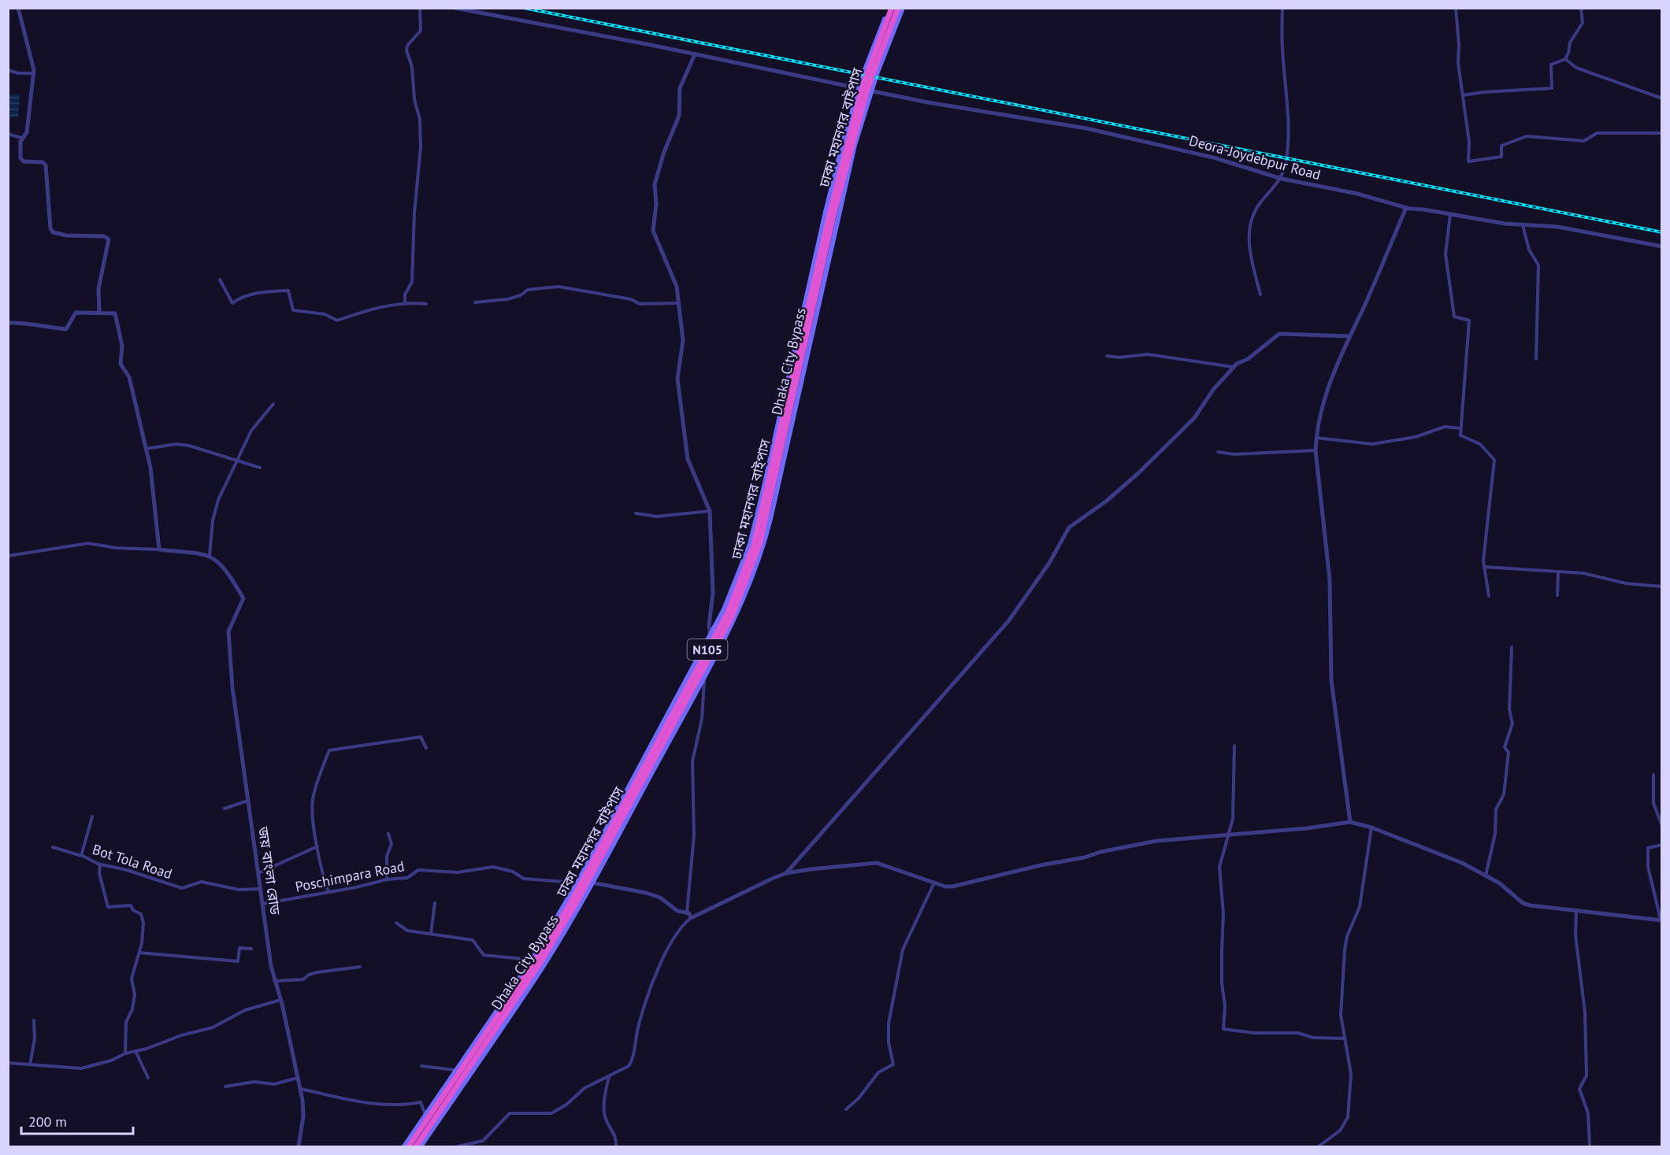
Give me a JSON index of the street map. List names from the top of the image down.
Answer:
{
  "streets": {
    "highway": ["ঢাকা মহানগর বাইপাস", "Dhaka City Bypass", "N105"],
    "street": [
      "Deora-Joydebpur Road",
      "Bot Tola Road",
      "জয় বাংলা রোড",
      "Poschimpara Road"
    ]
  },
  "crossings": [
    ["ঢাকা মহানগর বাইপাস", "Deora-Joydebpur Road"],
    ["ঢাকা মহানগর বাইপাস", "Dhaka City Bypass"],
    ["ঢাকা মহানগর বাইপাস", "N105"],
    ["Deora-Joydebpur Road", "Dhaka City Bypass"],
    ["Bot Tola Road", "জয় বাংলা রোড"],
    ["জয় বাংলা রোড", "Poschimpara Road"]
  ],
  "scale_bar": "200 m"
}
